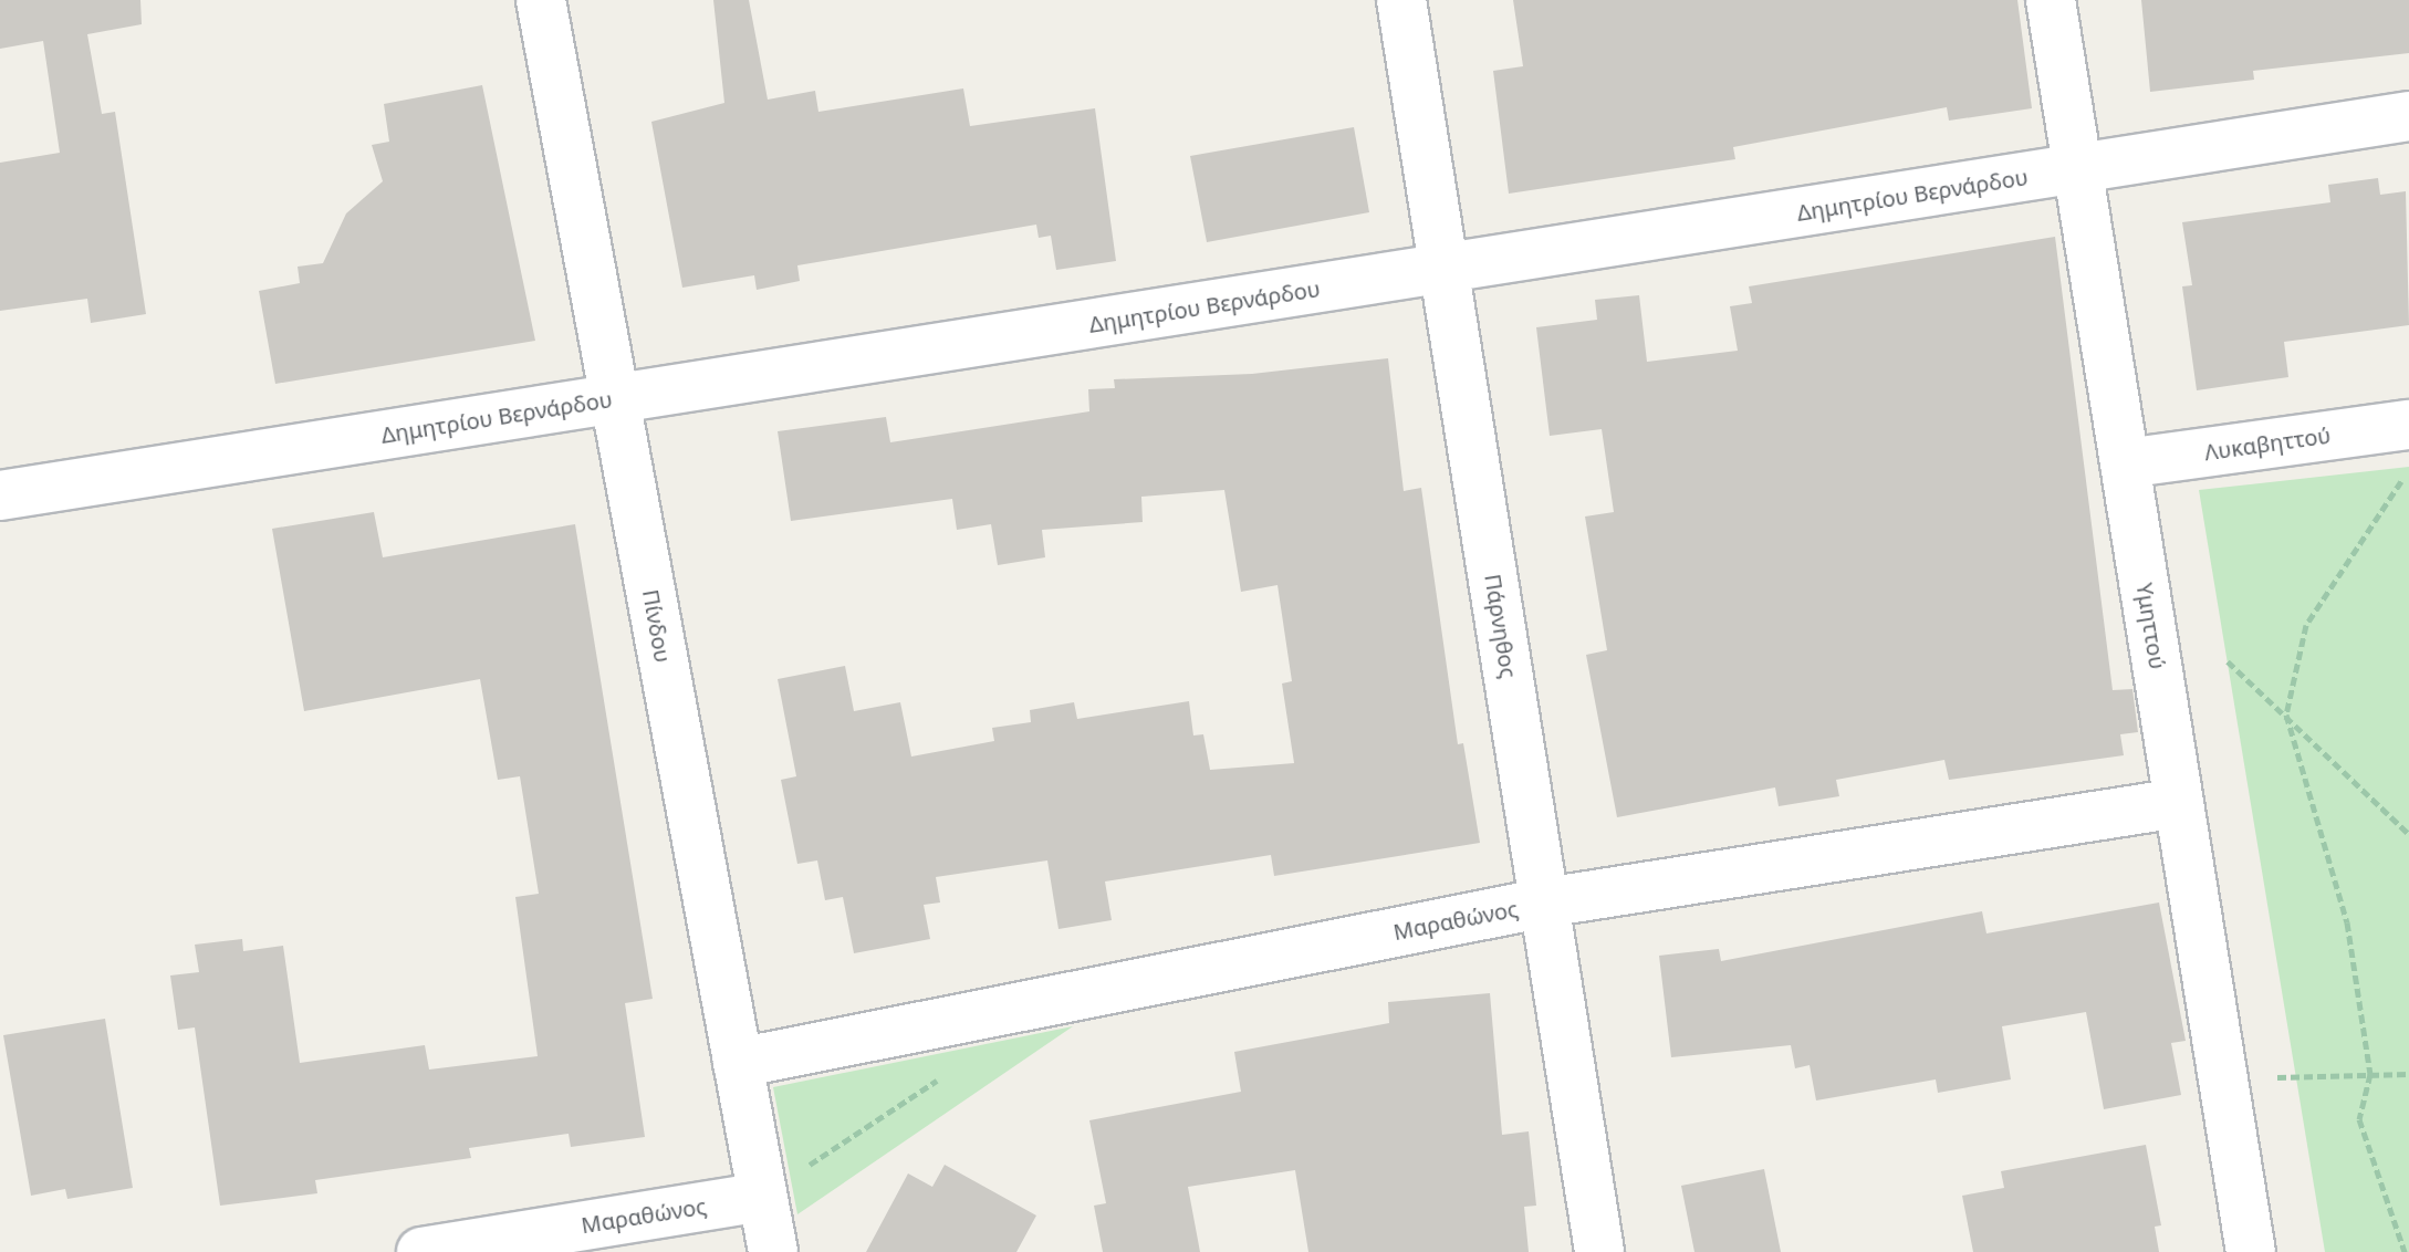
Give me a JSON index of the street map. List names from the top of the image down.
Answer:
{
  "streets": {
    "street": [
      "Δημητρίου Βερνάρδου",
      "Λυκαβηττού",
      "Πίνδου",
      "Πάρνηθος",
      "Υμηττού",
      "Μαραθώνος"
    ]
  },
  "crossings": [
    ["Δημητρίου Βερνάρδου", "Πίνδου"],
    ["Δημητρίου Βερνάρδου", "Πάρνηθος"],
    ["Δημητρίου Βερνάρδου", "Υμηττού"],
    ["Λυκαβηττού", "Υμηττού"],
    ["Πίνδου", "Μαραθώνος"],
    ["Πάρνηθος", "Μαραθώνος"],
    ["Υμηττού", "Μαραθώνος"]
  ]
}
